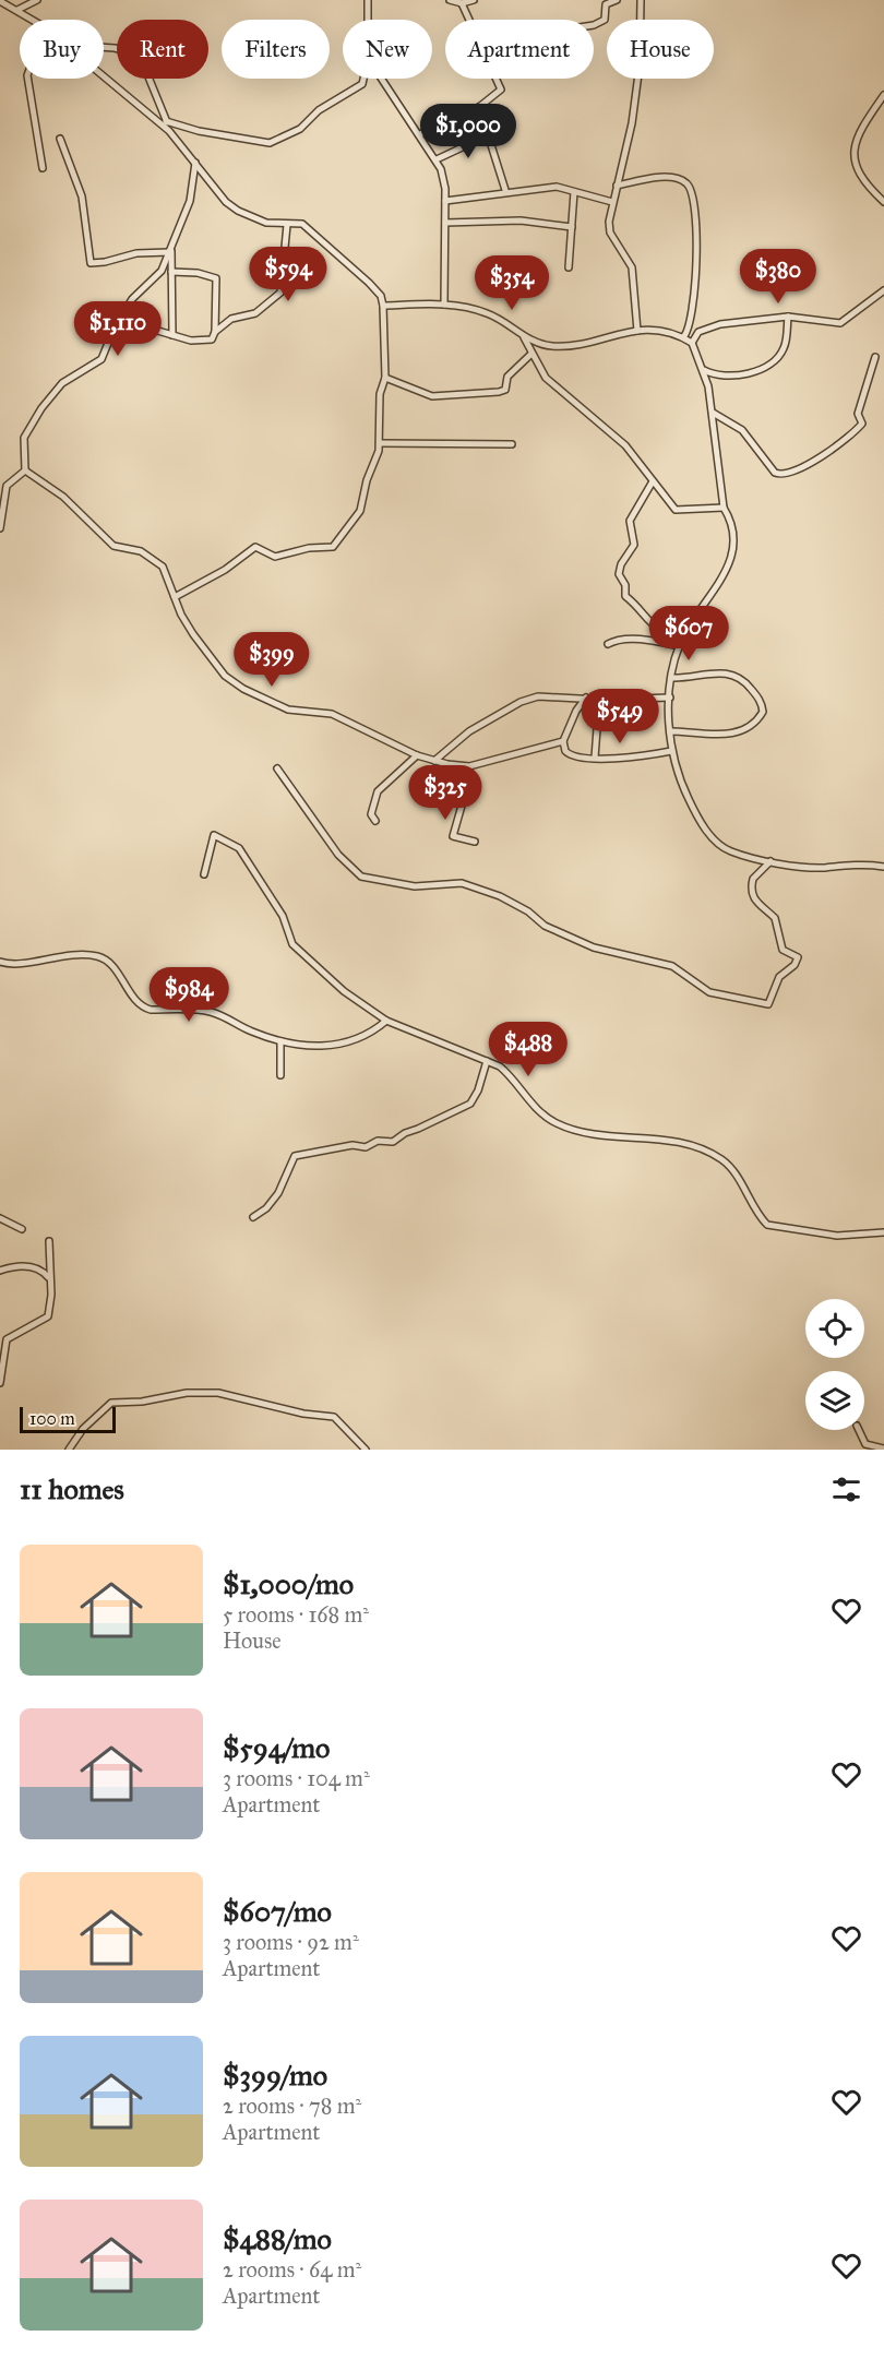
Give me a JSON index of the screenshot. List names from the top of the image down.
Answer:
{
  "scale_bar": "100 m",
  "page": {
    "chip": [
      "Buy",
      "Rent",
      "Filters",
      "New",
      "Apartment",
      "House"
    ],
    "price": [
      "$1,000",
      "$594",
      "$380",
      "$354",
      "$1,110",
      "$607",
      "$399",
      "$549",
      "$325",
      "$984",
      "$488"
    ],
    "scale": "100 m",
    "heading": "11 homes",
    "list": [
      {
        "name": "$1,000/mo",
        "note": "5 rooms · 168 m² · House"
      },
      {
        "name": "$594/mo",
        "note": "3 rooms · 104 m² · Apartment"
      },
      {
        "name": "$607/mo",
        "note": "3 rooms · 92 m² · Apartment"
      },
      {
        "name": "$399/mo",
        "note": "2 rooms · 78 m² · Apartment"
      },
      {
        "name": "$488/mo",
        "note": "2 rooms · 64 m² · Apartment"
      }
    ]
  }
}
